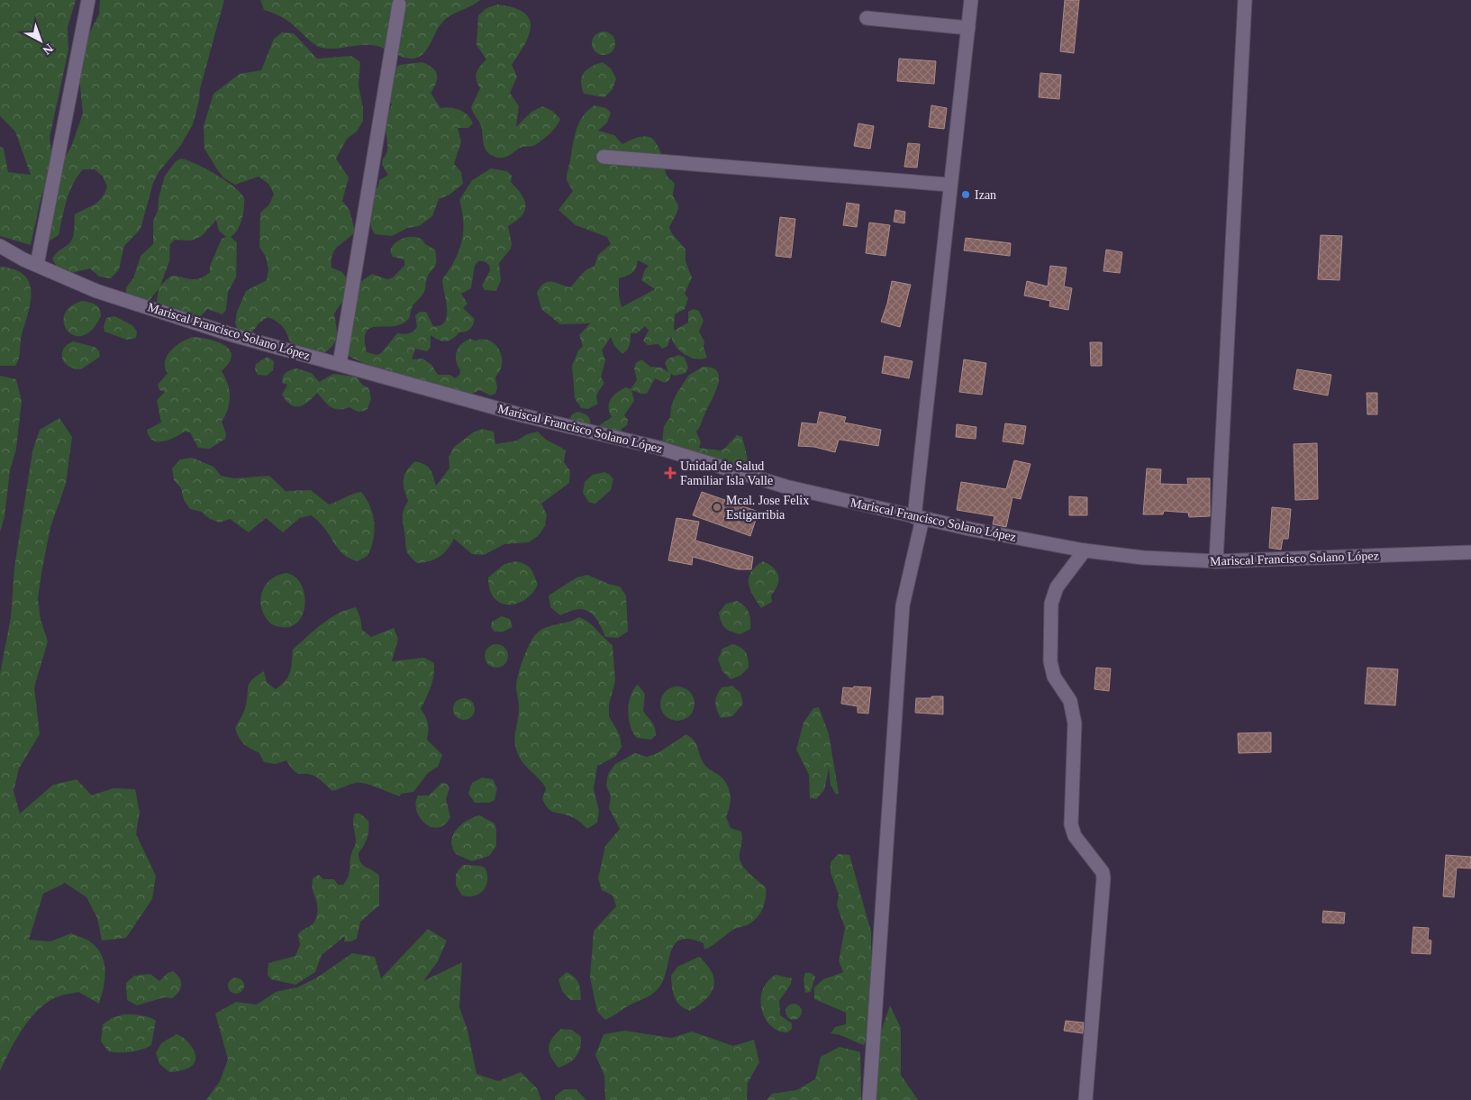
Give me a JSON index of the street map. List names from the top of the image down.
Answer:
{
  "streets": {
    "street": ["Mariscal Francisco Solano López"]
  },
  "places": {
    "other": ["Izan", "Mcal. Jose Felix Estigarribia"],
    "health": ["Unidad de Salud Familiar Isla Valle"]
  },
  "north": "bottom right"
}
